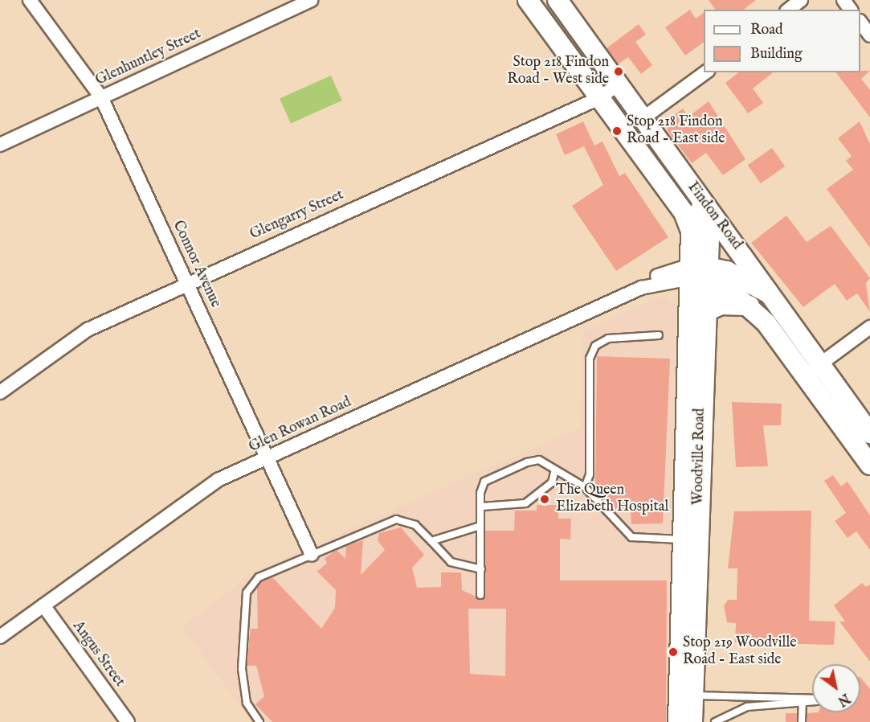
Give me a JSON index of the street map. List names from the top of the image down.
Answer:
{
  "streets": {
    "main road": ["Findon Road", "Woodville Road"],
    "street": [
      "Glenhuntley Street",
      "Glengarry Street",
      "Connor Avenue",
      "Glen Rowan Road",
      "Angus Street"
    ]
  },
  "crossings": [
    ["Glenhuntley Street", "Connor Avenue"],
    ["Glengarry Street", "Findon Road"],
    ["Glengarry Street", "Connor Avenue"],
    ["Findon Road", "Glen Rowan Road"],
    ["Findon Road", "Woodville Road"],
    ["Connor Avenue", "Glen Rowan Road"],
    ["Glen Rowan Road", "Woodville Road"],
    ["Glen Rowan Road", "Angus Street"]
  ],
  "places": [
    "Stop 218 Findon Road - West side",
    "Stop 218 Findon Road - East side",
    "The Queen Elizabeth Hospital",
    "Stop 219 Woodville Road - East side"
  ],
  "legend": ["Road", "Building"],
  "north": "bottom right"
}
